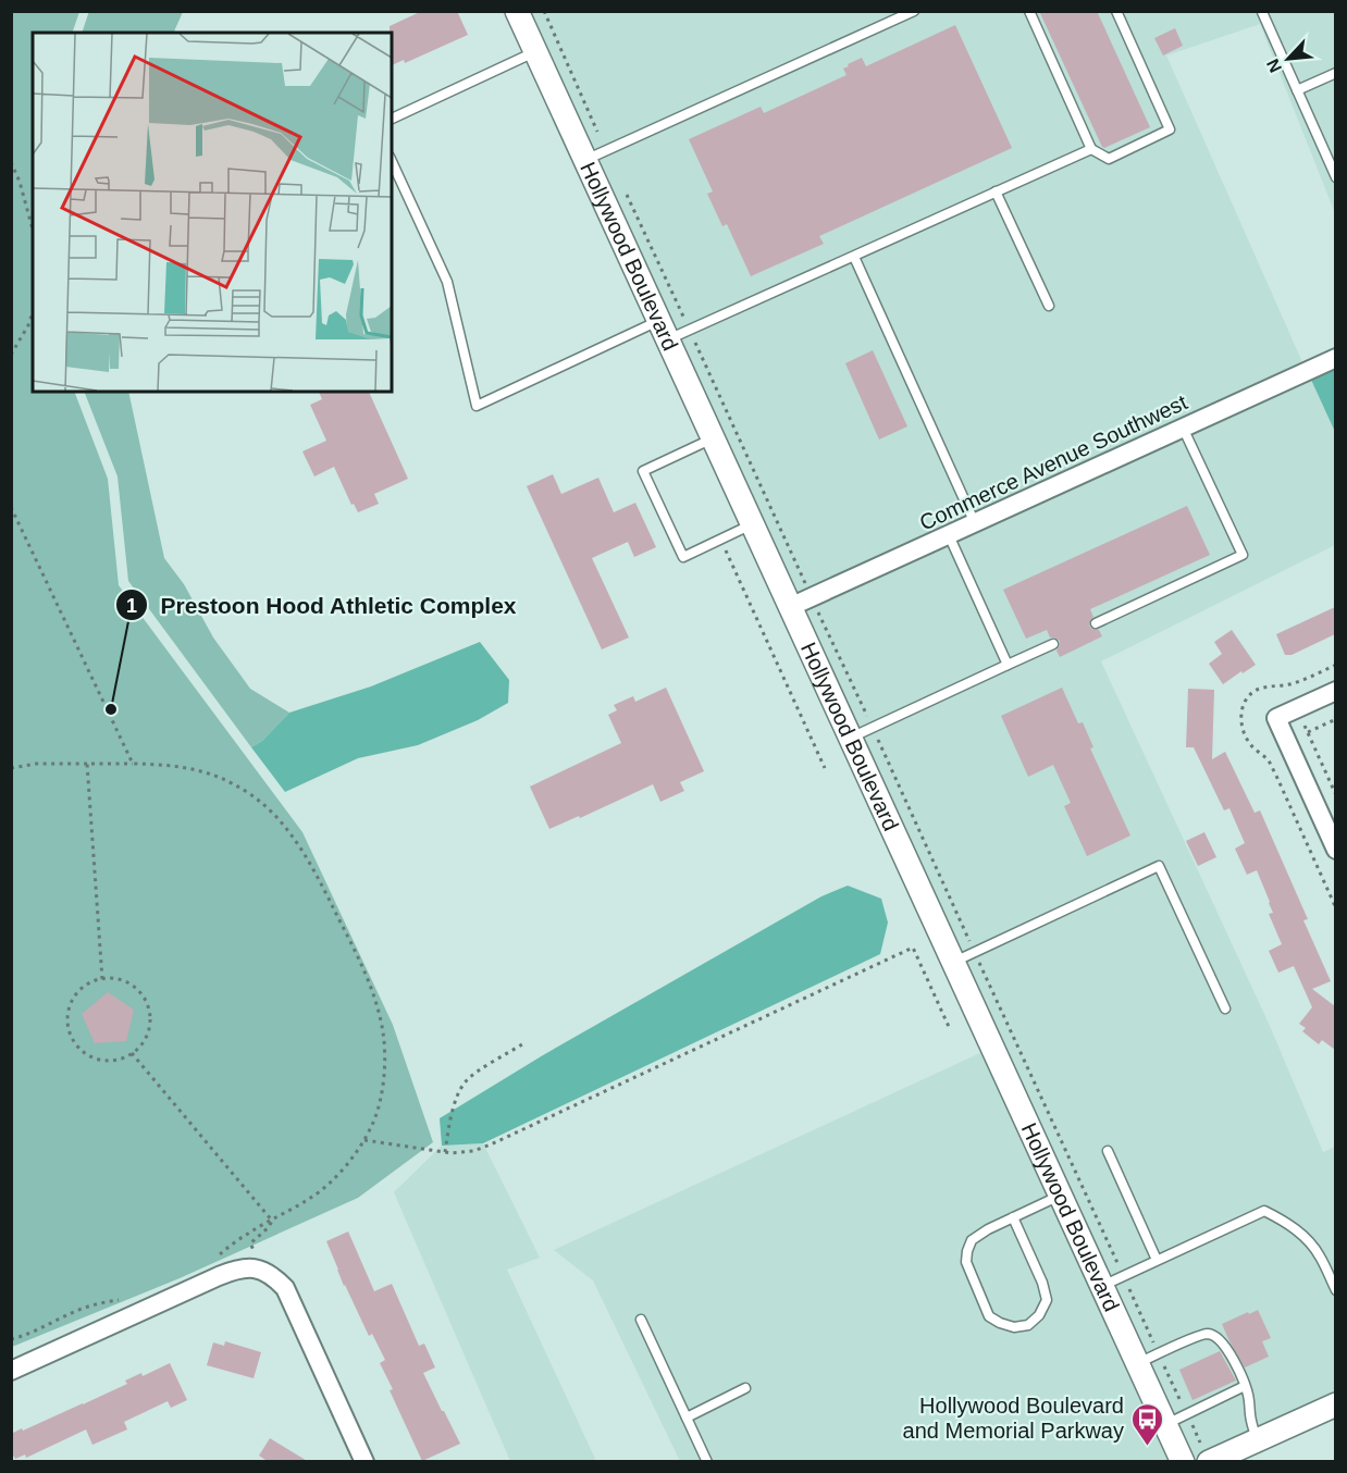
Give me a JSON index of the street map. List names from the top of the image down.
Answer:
{
  "streets": {
    "street": ["Hollywood Boulevard", "Commerce Avenue Southwest"]
  },
  "crossings": [
    ["Hollywood Boulevard", "Commerce Avenue Southwest"]
  ],
  "places": {
    "other": ["Prestoon Hood Athletic Complex"],
    "bus stop": ["Hollywood Boulevard and Memorial Parkway"]
  },
  "north": "bottom left"
}
